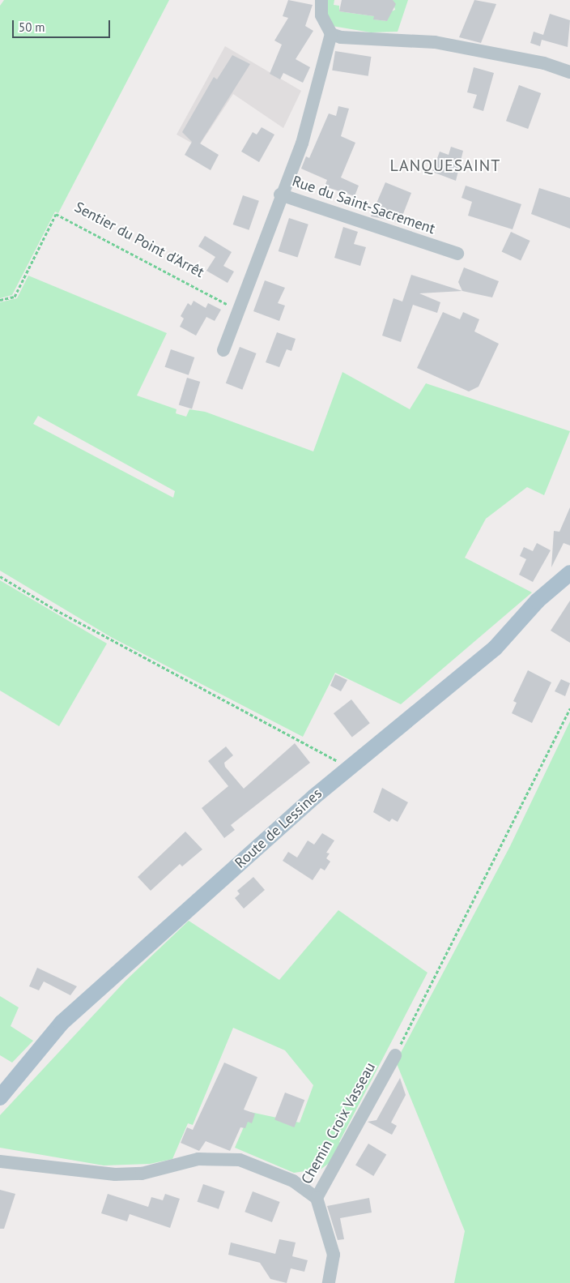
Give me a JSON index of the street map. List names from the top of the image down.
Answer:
{
  "streets": {
    "main road": ["Route de Lessines"],
    "street": ["Rue du Saint-Sacrement", "Chemin Croix Vasseau"],
    "path": ["Sentier du Point d'Arrêt"]
  },
  "districts": ["LANQUESAINT"],
  "scale_bar": "50 m"
}
